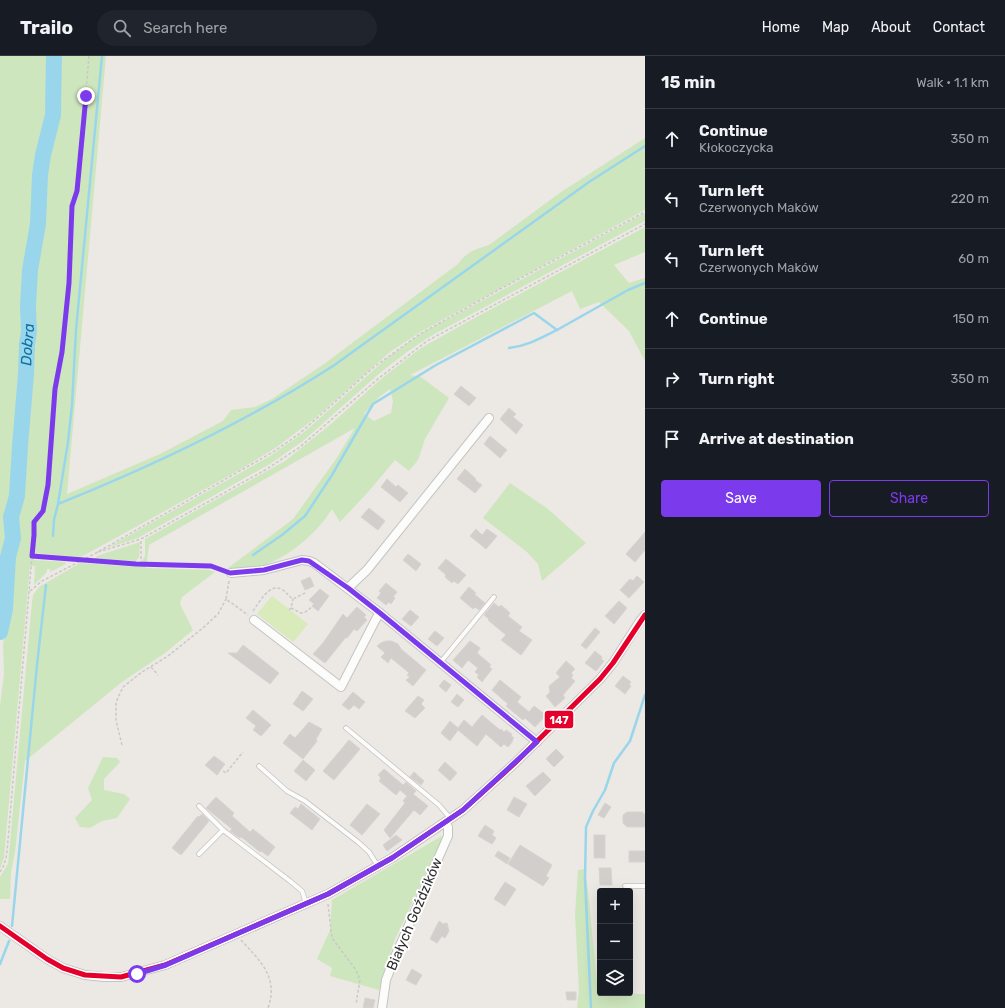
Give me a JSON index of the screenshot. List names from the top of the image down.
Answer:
{
  "streets": {
    "street": ["Białych Goździków"]
  },
  "water": ["Dobra"],
  "lines": ["transit line 147"],
  "page": {
    "header": "Trailo",
    "search": "Search here",
    "nav": [
      "Home",
      "Map",
      "About",
      "Contact"
    ],
    "heading": ["15 min", "Walk · 1.1 km"],
    "list": [
      ["Continue", "Kłokoczycka", "350 m"],
      ["Turn left", "Czerwonych Maków", "220 m"],
      ["Turn left", "Czerwonych Maków", "60 m"],
      ["Continue", "150 m"],
      ["Turn right", "350 m"],
      "Arrive at destination"
    ],
    "buttons": ["Save", "Share"],
    "map_buttons": ["+", "−"]
  }
}
